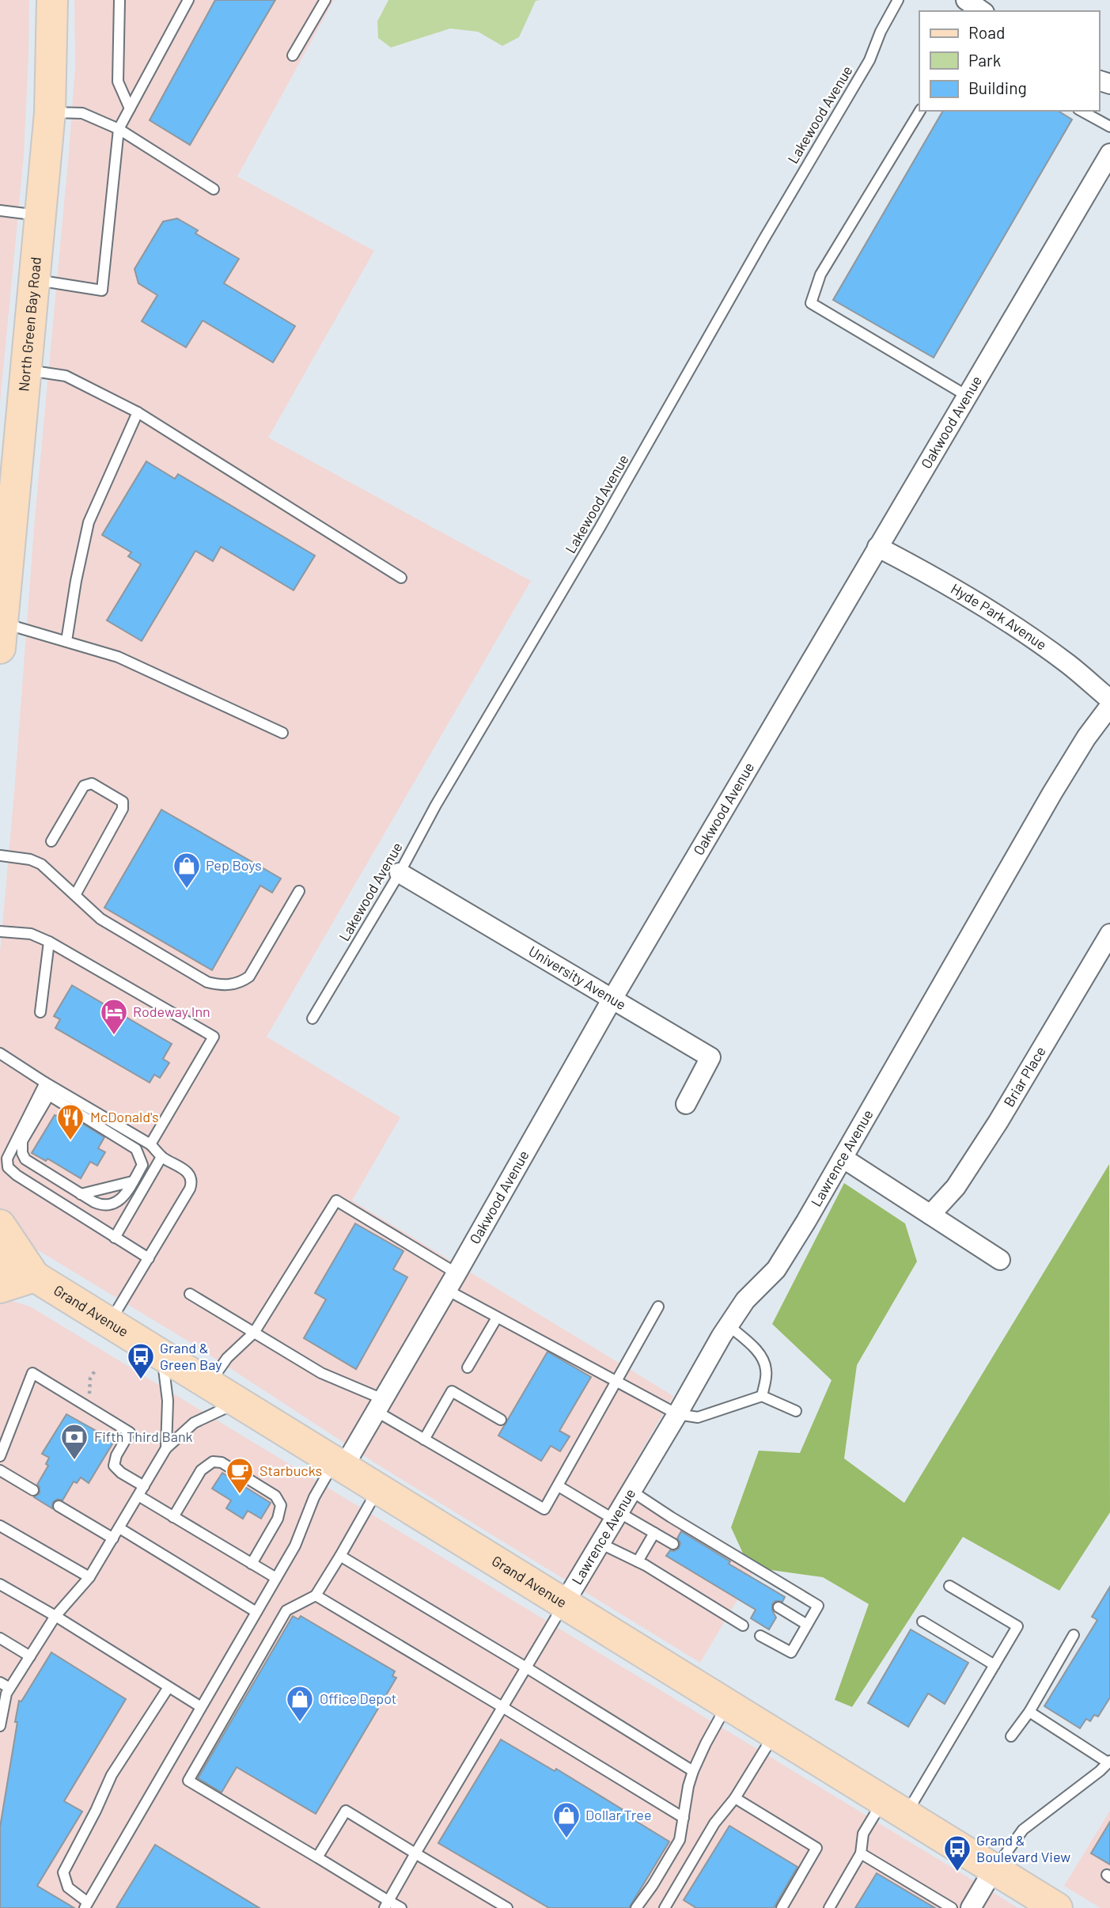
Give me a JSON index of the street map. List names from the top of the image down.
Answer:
{
  "streets": {
    "main road": ["North Green Bay Road", "Grand Avenue"],
    "street": [
      "Oakwood Avenue",
      "Hyde Park Avenue",
      "University Avenue",
      "Briar Place",
      "Lawrence Avenue"
    ],
    "lane": ["Lakewood Avenue"]
  },
  "crossings": [
    ["Lakewood Avenue", "University Avenue"],
    ["Oakwood Avenue", "Hyde Park Avenue"],
    ["Oakwood Avenue", "University Avenue"],
    ["Oakwood Avenue", "Grand Avenue"],
    ["Lawrence Avenue", "Grand Avenue"]
  ],
  "places": {
    "shop": ["Pep Boys", "Office Depot", "Dollar Tree"],
    "hotel": ["Rodeway Inn"],
    "restaurant": ["McDonald's"],
    "bus stop": ["Grand & Green Bay", "Grand & Boulevard View"],
    "bank": ["Fifth Third Bank"],
    "cafe": ["Starbucks"]
  },
  "legend": ["Road", "Park", "Building"]
}
